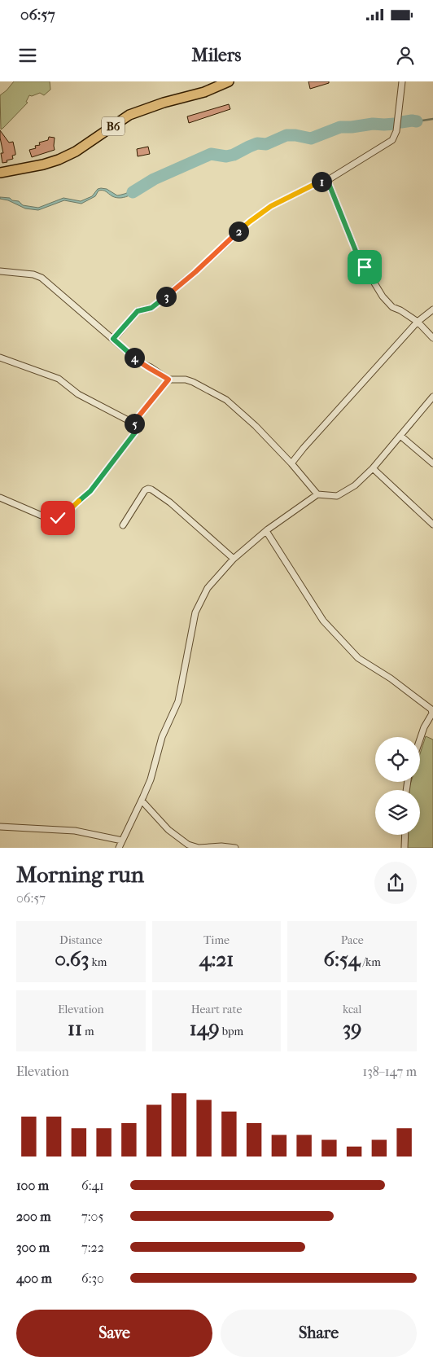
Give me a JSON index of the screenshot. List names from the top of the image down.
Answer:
{
  "streets": {
    "highway": ["B6"]
  },
  "page": {
    "status": "06:57",
    "header": "Milers",
    "pins": [
      "1",
      "2",
      "3",
      "4",
      "5"
    ],
    "heading": ["Morning run", "06:57"],
    "stats": [
      ["Distance", "0.63 km"],
      ["Time", "4:21"],
      ["Pace", "6:54 /km"],
      ["Elevation", "11 m"],
      ["Heart rate", "149 bpm"],
      ["kcal", "39"]
    ],
    "chart": ["Elevation", "138–147 m"],
    "list": [
      {
        "name": "100 m",
        "note": "6:41"
      },
      {
        "name": "200 m",
        "note": "7:05"
      },
      {
        "name": "300 m",
        "note": "7:22"
      },
      {
        "name": "400 m",
        "note": "6:30"
      }
    ],
    "buttons": ["Save", "Share"]
  }
}
